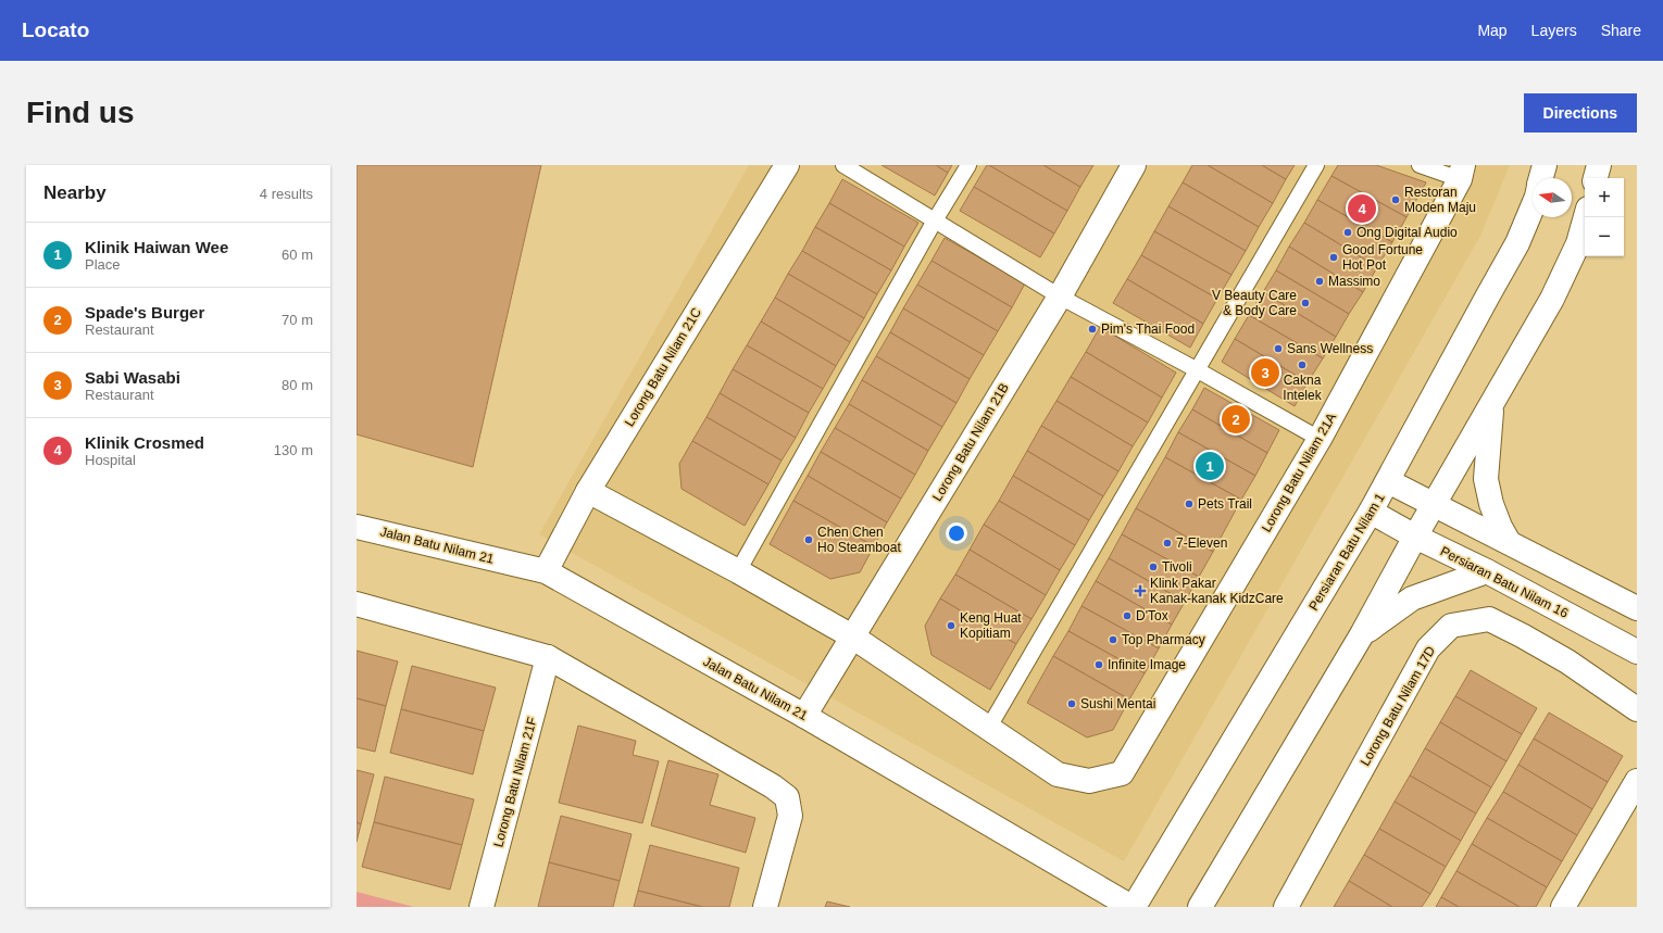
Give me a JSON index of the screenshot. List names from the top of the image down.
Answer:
{
  "streets": {
    "street": [
      "Lorong Batu Nilam 21C",
      "Lorong Batu Nilam 21B",
      "Lorong Batu Nilam 21A",
      "Jalan Batu Nilam 21",
      "Persiaran Batu Nilam 1",
      "Persiaran Batu Nilam 16",
      "Lorong Batu Nilam 17D",
      "Lorong Batu Nilam 21F"
    ]
  },
  "crossings": [
    ["Lorong Batu Nilam 21C", "Jalan Batu Nilam 21"],
    ["Lorong Batu Nilam 21B", "Jalan Batu Nilam 21"],
    ["Jalan Batu Nilam 21", "Persiaran Batu Nilam 1"],
    ["Persiaran Batu Nilam 1", "Persiaran Batu Nilam 16"]
  ],
  "places": {
    "other": [
      "Restoran Moden Maju",
      "Ong Digital Audio",
      "Good Fortune Hot Pot",
      "Massimo",
      "V Beauty Care & Body Care",
      "Pim's Thai Food",
      "Sans Wellness",
      "Cakna Intelek",
      "Pets Trail",
      "Chen Chen Ho Steamboat",
      "7-Eleven",
      "Tivoli",
      "D'Tox",
      "Keng Huat Kopitiam",
      "Top Pharmacy",
      "Infinite Image",
      "Sushi Mentai"
    ],
    "health": ["Klink Pakar Kanak-kanak KidzCare"]
  },
  "north": "left",
  "page": {
    "header": "Locato",
    "nav": ["Map", "Layers", "Share"],
    "buttons": "Directions",
    "title": "Find us",
    "heading": ["Nearby", "4 results"],
    "map_buttons": ["+", "−"],
    "pins": [
      "4",
      "3",
      "2",
      "1"
    ],
    "list": [
      {
        "mark": "1",
        "name": "Klinik Haiwan Wee",
        "note": "Place",
        "value": "60 m"
      },
      {
        "mark": "2",
        "name": "Spade's Burger",
        "note": "Restaurant",
        "value": "70 m"
      },
      {
        "mark": "3",
        "name": "Sabi Wasabi",
        "note": "Restaurant",
        "value": "80 m"
      },
      {
        "mark": "4",
        "name": "Klinik Crosmed",
        "note": "Hospital",
        "value": "130 m"
      }
    ]
  }
}
